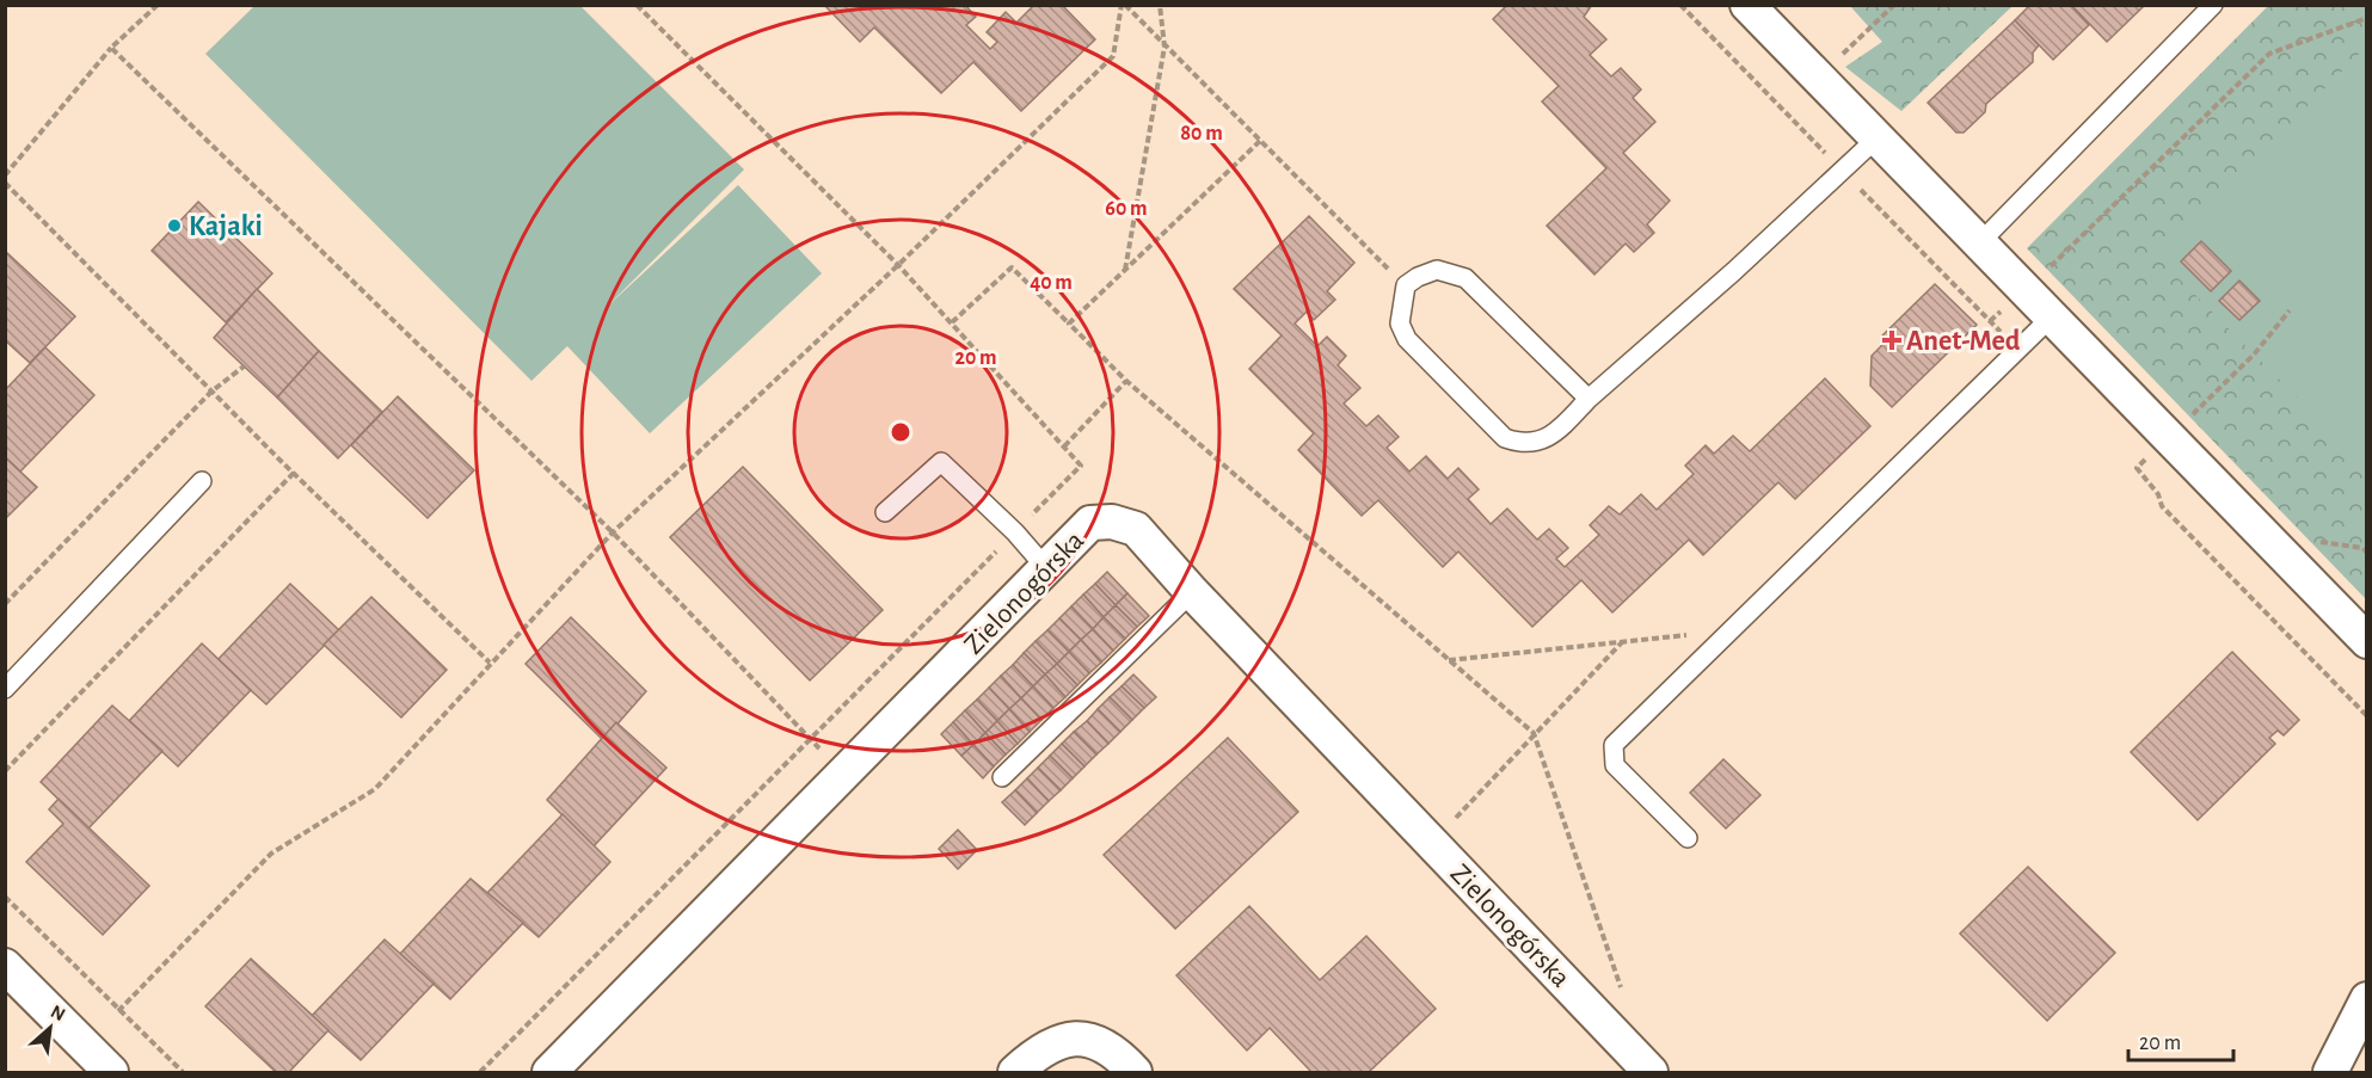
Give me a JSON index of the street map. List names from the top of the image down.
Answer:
{
  "streets": {
    "street": ["Zielonogórska"]
  },
  "places": {
    "other": ["Kajaki"],
    "health": ["Anet-Med"]
  },
  "scale_bar": "20 m",
  "north": "top right",
  "rings": [
    "80 m",
    "60 m",
    "40 m",
    "20 m"
  ]
}
